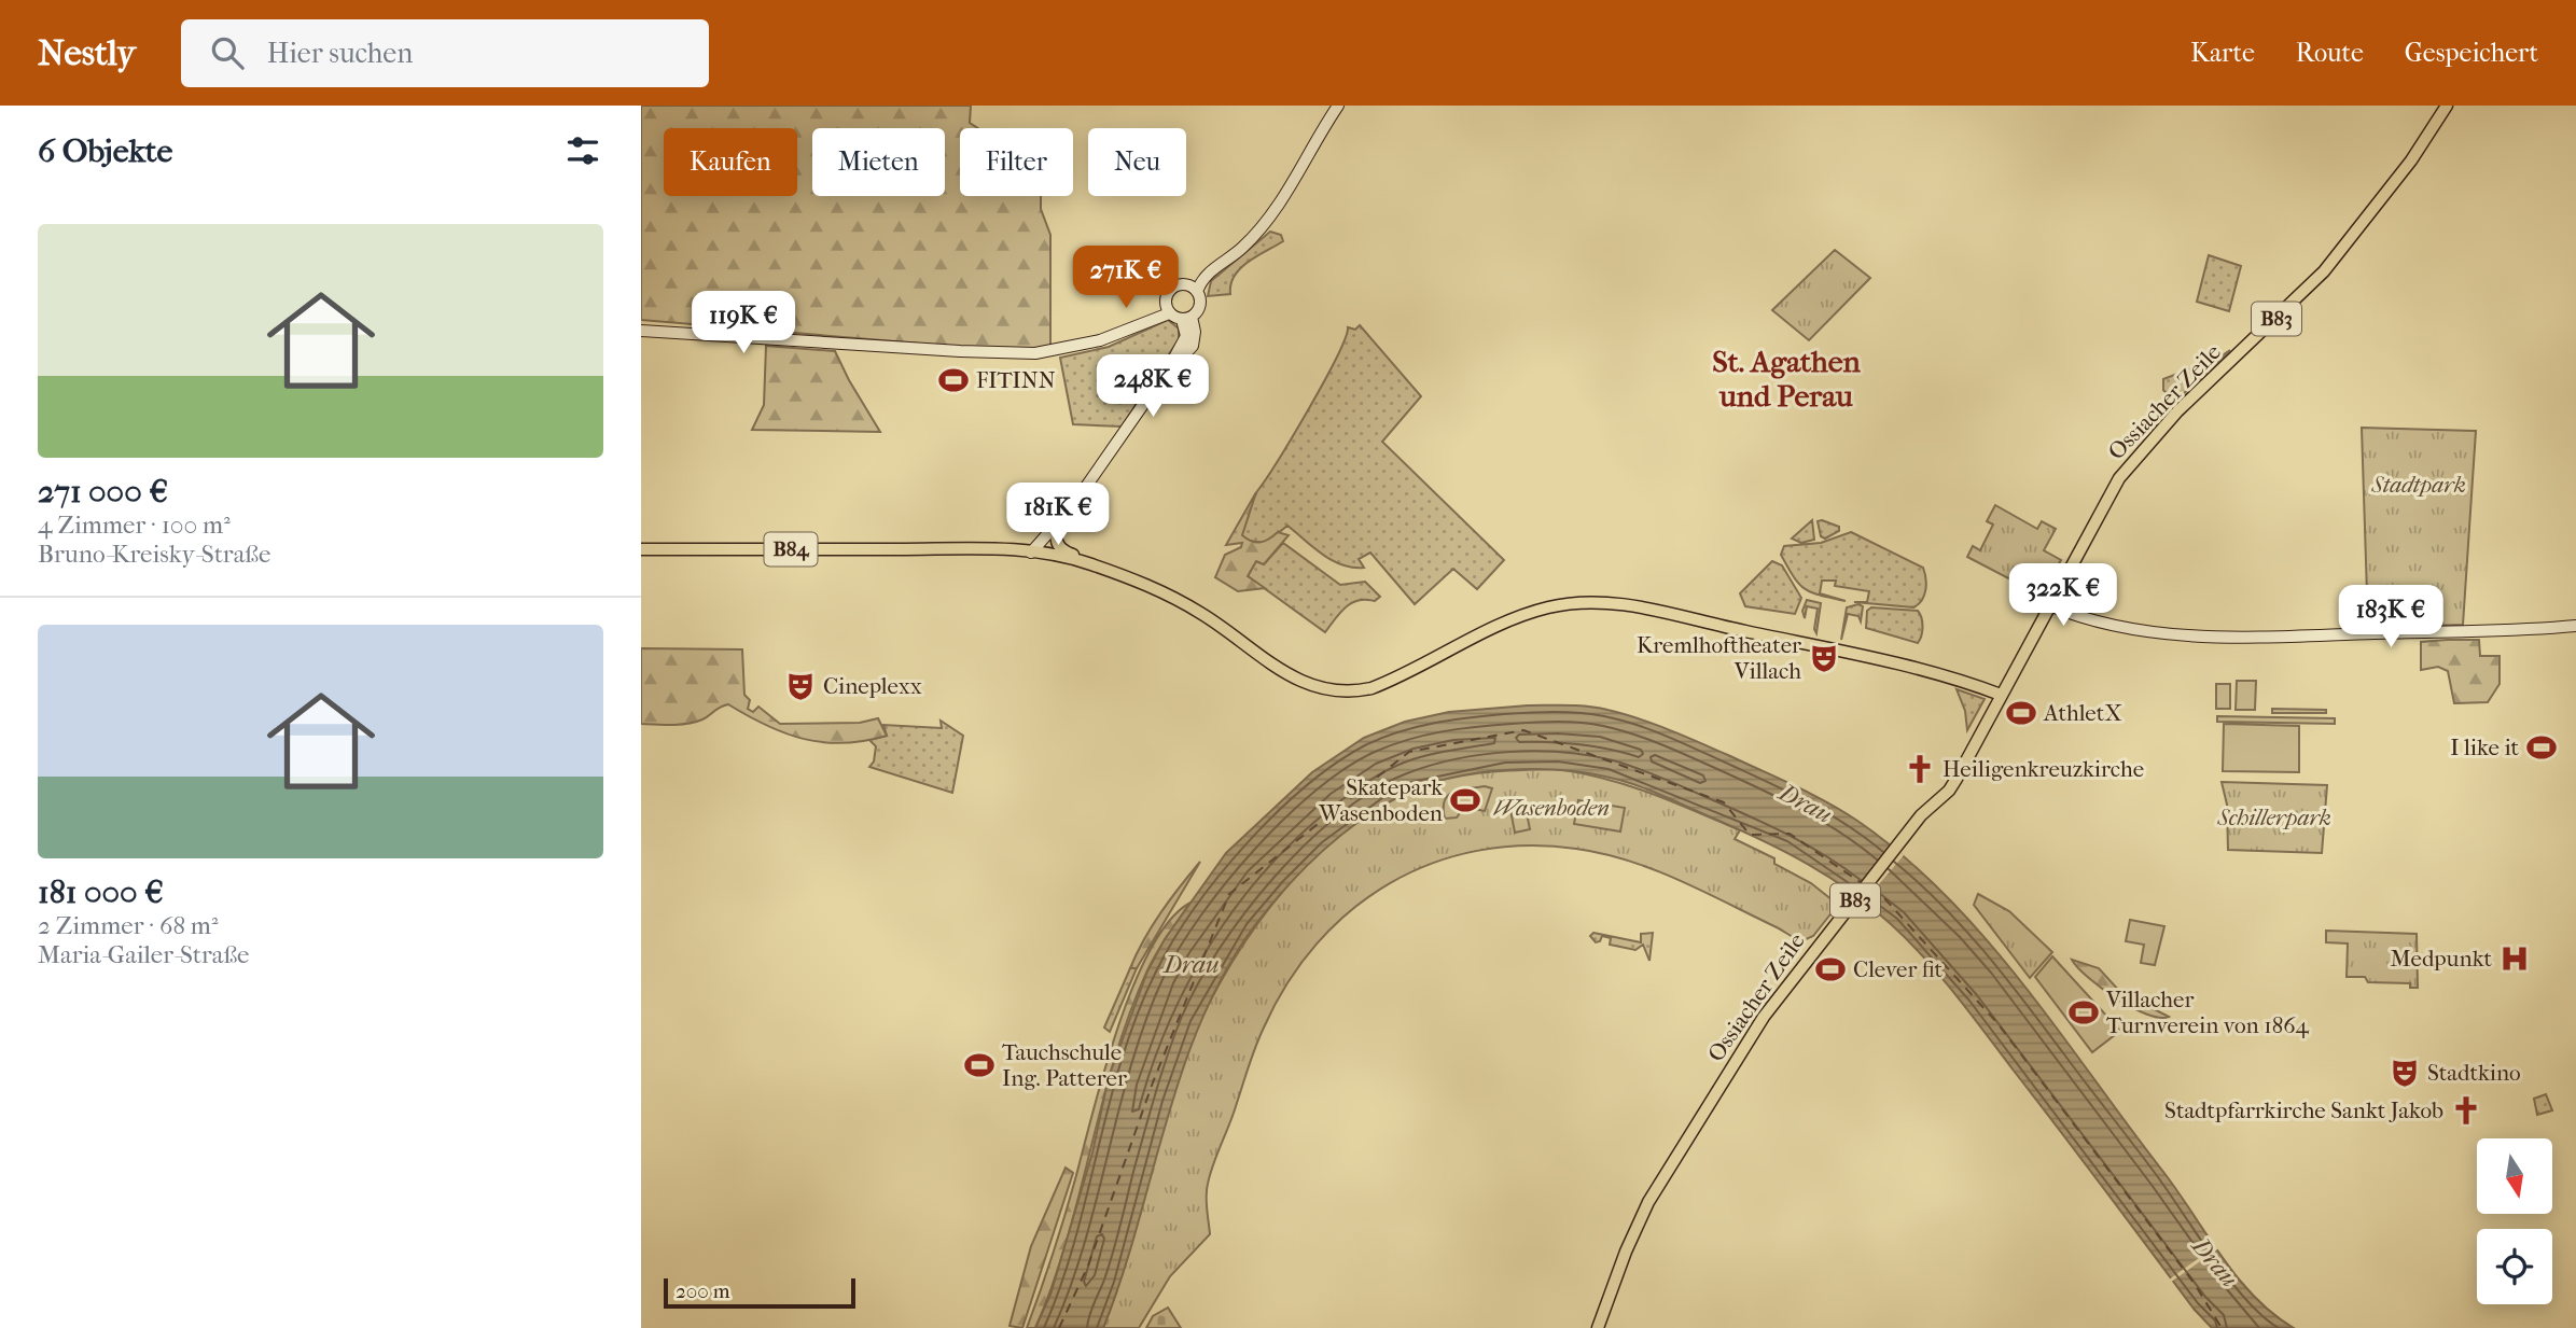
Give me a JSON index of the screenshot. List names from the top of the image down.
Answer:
{
  "streets": {
    "main road": ["B83", "Ossiacher Zeile", "B84"]
  },
  "crossings": [
    ["Ossiacher Zeile", "B84"]
  ],
  "districts": ["St. Agathen und Perau"],
  "water": ["Drau"],
  "parks": ["Stadtpark", "Wasenboden", "Schillerpark"],
  "places": {
    "sports": [
      "FITINN",
      "AthletX",
      "I like it",
      "Skatepark Wasenboden",
      "Clever fit",
      "Villacher Turnverein von 1864",
      "Tauchschule Ing. Patterer"
    ],
    "theatre": ["Kremlhoftheater Villach", "Cineplexx", "Stadtkino"],
    "church": ["Heiligenkreuzkirche", "Stadtpfarrkirche Sankt Jakob"],
    "hospital": ["Medpunkt"]
  },
  "scale_bar": "200 m",
  "north": "bottom",
  "page": {
    "header": "Nestly",
    "search": "Hier suchen",
    "nav": ["Karte", "Route", "Gespeichert"],
    "heading": "6 Objekte",
    "chip": [
      "Kaufen",
      "Mieten",
      "Filter",
      "Neu"
    ],
    "list": [
      {
        "name": "271 000 €",
        "note": "4 Zimmer · 100 m² · Bruno-Kreisky-Straße"
      },
      {
        "name": "181 000 €",
        "note": "2 Zimmer · 68 m² · Maria-Gailer-Straße"
      }
    ],
    "price": [
      "271K €",
      "119K €",
      "248K €",
      "181K €",
      "322K €",
      "183K €"
    ],
    "scale": "200 m"
  }
}
